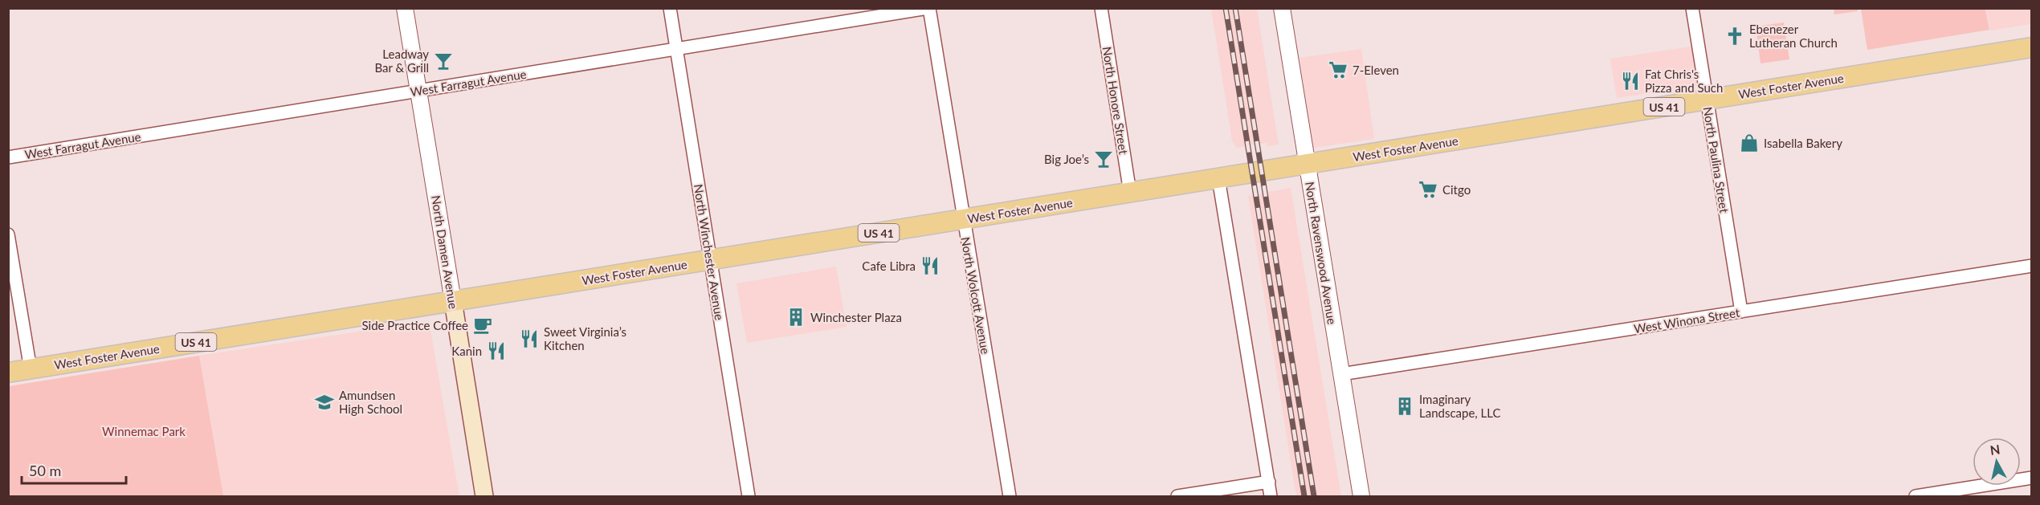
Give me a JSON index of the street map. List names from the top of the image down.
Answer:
{
  "streets": {
    "main road": ["West Foster Avenue", "US 41", "North Damen Avenue"],
    "street": [
      "West Farragut Avenue",
      "North Honore Street",
      "North Paulina Street",
      "North Winchester Avenue",
      "North Ravenswood Avenue",
      "North Wolcott Avenue",
      "West Winona Street"
    ]
  },
  "crossings": [
    ["West Farragut Avenue", "North Damen Avenue"],
    ["West Farragut Avenue", "North Winchester Avenue"],
    ["West Farragut Avenue", "North Wolcott Avenue"],
    ["West Foster Avenue", "North Honore Street"],
    ["West Foster Avenue", "North Paulina Street"],
    ["West Foster Avenue", "North Damen Avenue"],
    ["West Foster Avenue", "North Winchester Avenue"],
    ["West Foster Avenue", "North Ravenswood Avenue"],
    ["West Foster Avenue", "North Wolcott Avenue"],
    ["North Paulina Street", "West Winona Street"],
    ["North Ravenswood Avenue", "West Winona Street"]
  ],
  "parks": ["Winnemac Park"],
  "places": {
    "church": ["Ebenezer Lutheran Church"],
    "bar": ["Leadway Bar & Grill", "Big Joe’s"],
    "supermarket": ["7-Eleven", "Citgo"],
    "restaurant": [
      "Fat Chris's Pizza and Such",
      "Cafe Libra",
      "Sweet Virginia’s Kitchen",
      "Kanin"
    ],
    "shop": ["Isabella Bakery"],
    "building": ["Winchester Plaza", "Imaginary Landscape, LLC"],
    "cafe": ["Side Practice Coffee"],
    "school or university": ["Amundsen High School"]
  },
  "scale_bar": "50 m",
  "north": "top"
}
